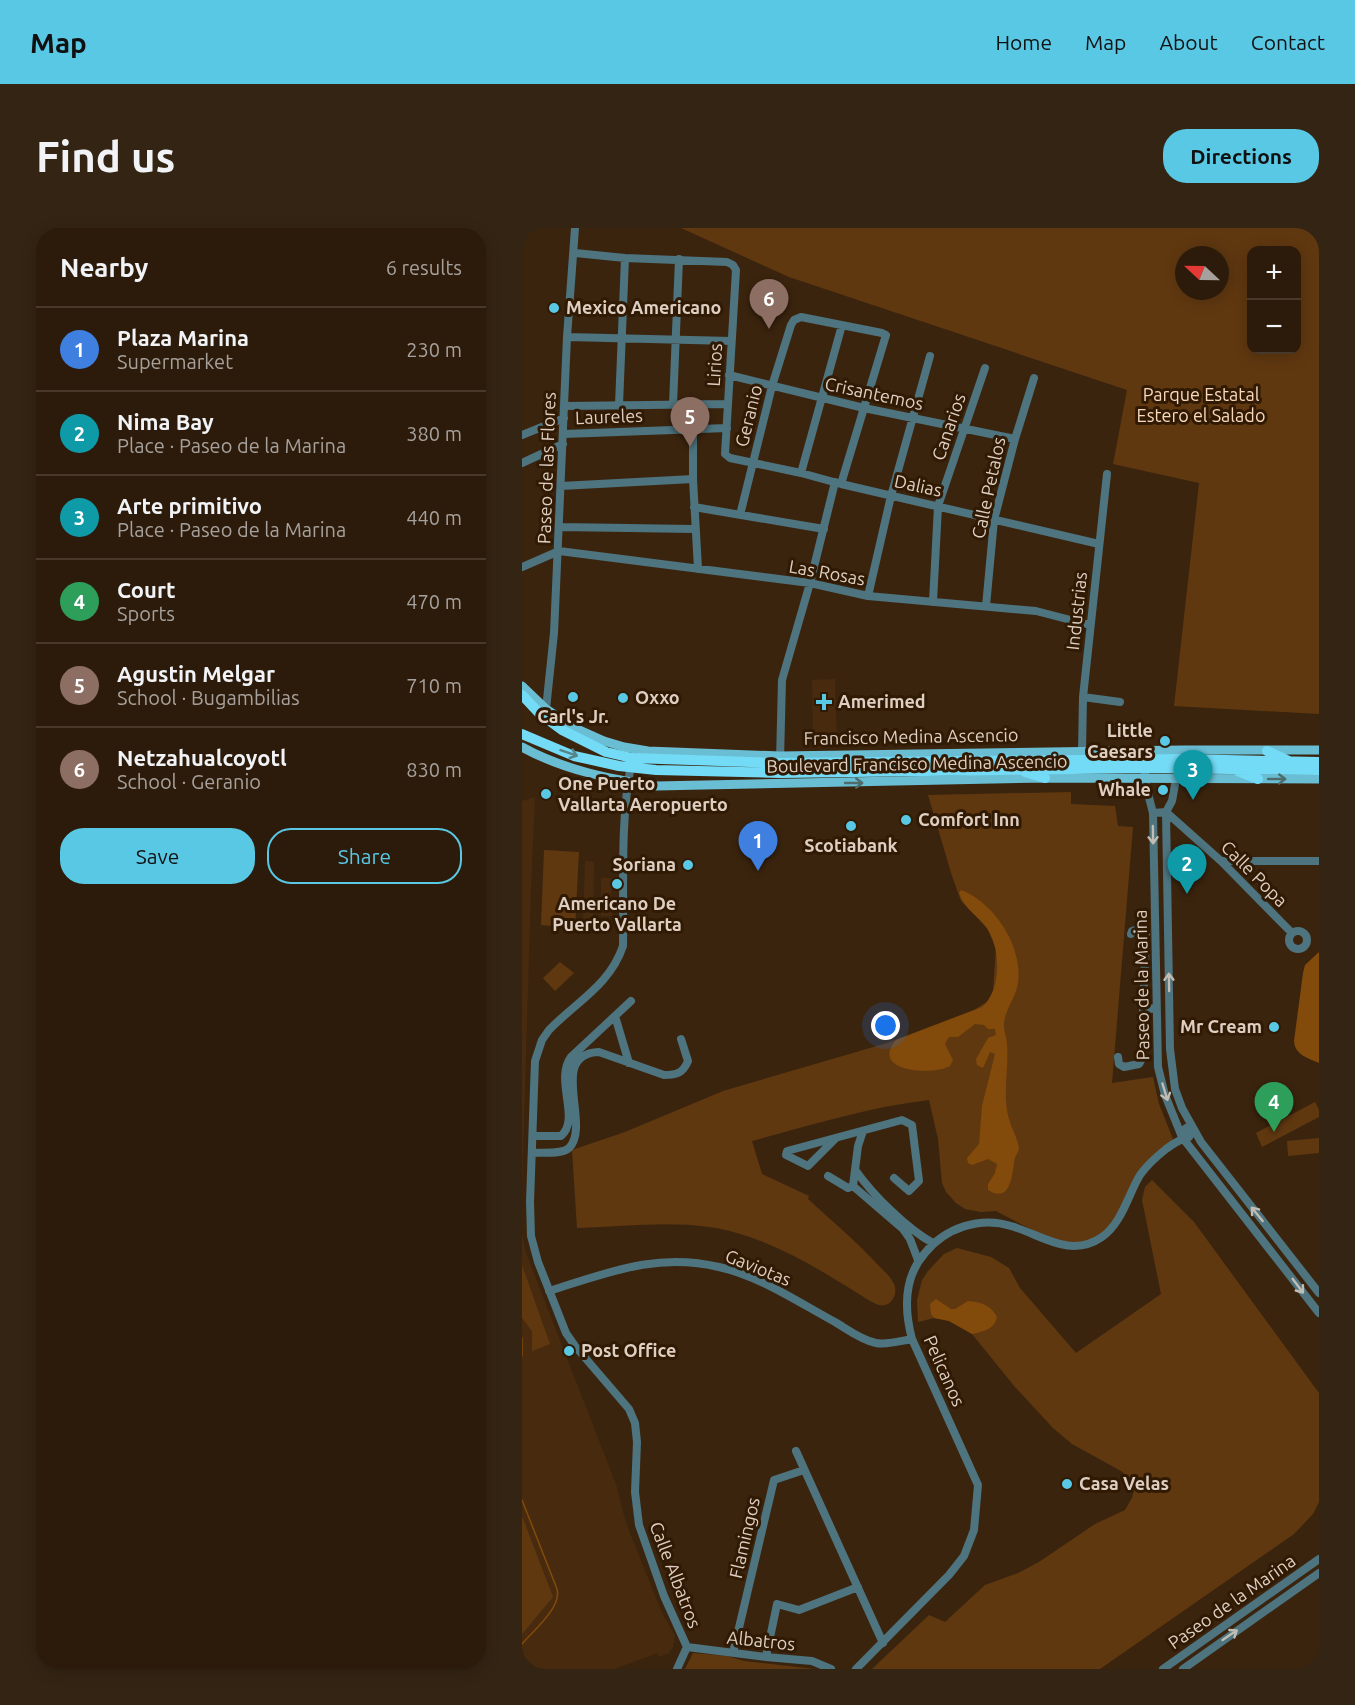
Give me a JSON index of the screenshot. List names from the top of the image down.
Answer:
{
  "streets": {
    "highway": ["Francisco Medina Ascencio"],
    "main road": ["Boulevard Francisco Medina Ascencio"],
    "street": [
      "Lirios",
      "Crisantemos",
      "Geranio",
      "Laureles",
      "Canarios",
      "Paseo de las Flores",
      "Dalias",
      "Calle Petalos",
      "Las Rosas",
      "Industrias",
      "Calle Popa",
      "Paseo de la Marina",
      "Gaviotas",
      "Pelicanos",
      "Flamingos",
      "Calle Albatros",
      "Albatros"
    ]
  },
  "crossings": [
    ["Lirios", "Crisantemos"],
    ["Lirios", "Laureles"],
    ["Lirios", "Dalias"],
    ["Crisantemos", "Geranio"],
    ["Crisantemos", "Canarios"],
    ["Crisantemos", "Calle Petalos"],
    ["Geranio", "Dalias"],
    ["Laureles", "Paseo de las Flores"],
    ["Canarios", "Dalias"],
    ["Canarios", "Las Rosas"],
    ["Paseo de las Flores", "Las Rosas"],
    ["Paseo de las Flores", "Francisco Medina Ascencio"],
    ["Dalias", "Calle Petalos"],
    ["Dalias", "Industrias"],
    ["Calle Petalos", "Las Rosas"],
    ["Las Rosas", "Industrias"],
    ["Industrias", "Francisco Medina Ascencio"],
    ["Francisco Medina Ascencio", "Boulevard Francisco Medina Ascencio"],
    ["Francisco Medina Ascencio", "Paseo de la Marina"],
    ["Francisco Medina Ascencio", "Calle Albatros"],
    ["Boulevard Francisco Medina Ascencio", "Paseo de la Marina"],
    ["Boulevard Francisco Medina Ascencio", "Calle Albatros"],
    ["Calle Popa", "Paseo de la Marina"],
    ["Paseo de la Marina", "Pelicanos"],
    ["Gaviotas", "Pelicanos"],
    ["Gaviotas", "Calle Albatros"],
    ["Flamingos", "Albatros"],
    ["Calle Albatros", "Albatros"]
  ],
  "one_way": ["Boulevard Francisco Medina Ascencio"],
  "parks": ["Parque Estatal Estero el Salado"],
  "places": {
    "other": [
      "Mexico Americano",
      "Carl's Jr.",
      "Oxxo",
      "Little Caesars",
      "Whale",
      "One Puerto Vallarta Aeropuerto",
      "Comfort Inn",
      "Scotiabank",
      "Soriana",
      "Americano De Puerto Vallarta",
      "Mr Cream",
      "Post Office",
      "Casa Velas"
    ],
    "health": ["Amerimed"]
  },
  "north": "left",
  "page": {
    "header": "Map",
    "nav": [
      "Home",
      "Map",
      "About",
      "Contact"
    ],
    "buttons": [
      "Directions",
      ["Save", "Share"]
    ],
    "title": "Find us",
    "heading": ["Nearby", "6 results"],
    "map_buttons": ["+", "−"],
    "pins": [
      "6",
      "5",
      "3",
      "1",
      "2",
      "4"
    ],
    "list": [
      {
        "mark": "1",
        "name": "Plaza Marina",
        "note": "Supermarket",
        "value": "230 m"
      },
      {
        "mark": "2",
        "name": "Nima Bay",
        "note": "Place · Paseo de la Marina",
        "value": "380 m"
      },
      {
        "mark": "3",
        "name": "Arte primitivo",
        "note": "Place · Paseo de la Marina",
        "value": "440 m"
      },
      {
        "mark": "4",
        "name": "Court",
        "note": "Sports",
        "value": "470 m"
      },
      {
        "mark": "5",
        "name": "Agustin Melgar",
        "note": "School · Bugambilias",
        "value": "710 m"
      },
      {
        "mark": "6",
        "name": "Netzahualcoyotl",
        "note": "School · Geranio",
        "value": "830 m"
      }
    ]
  }
}
